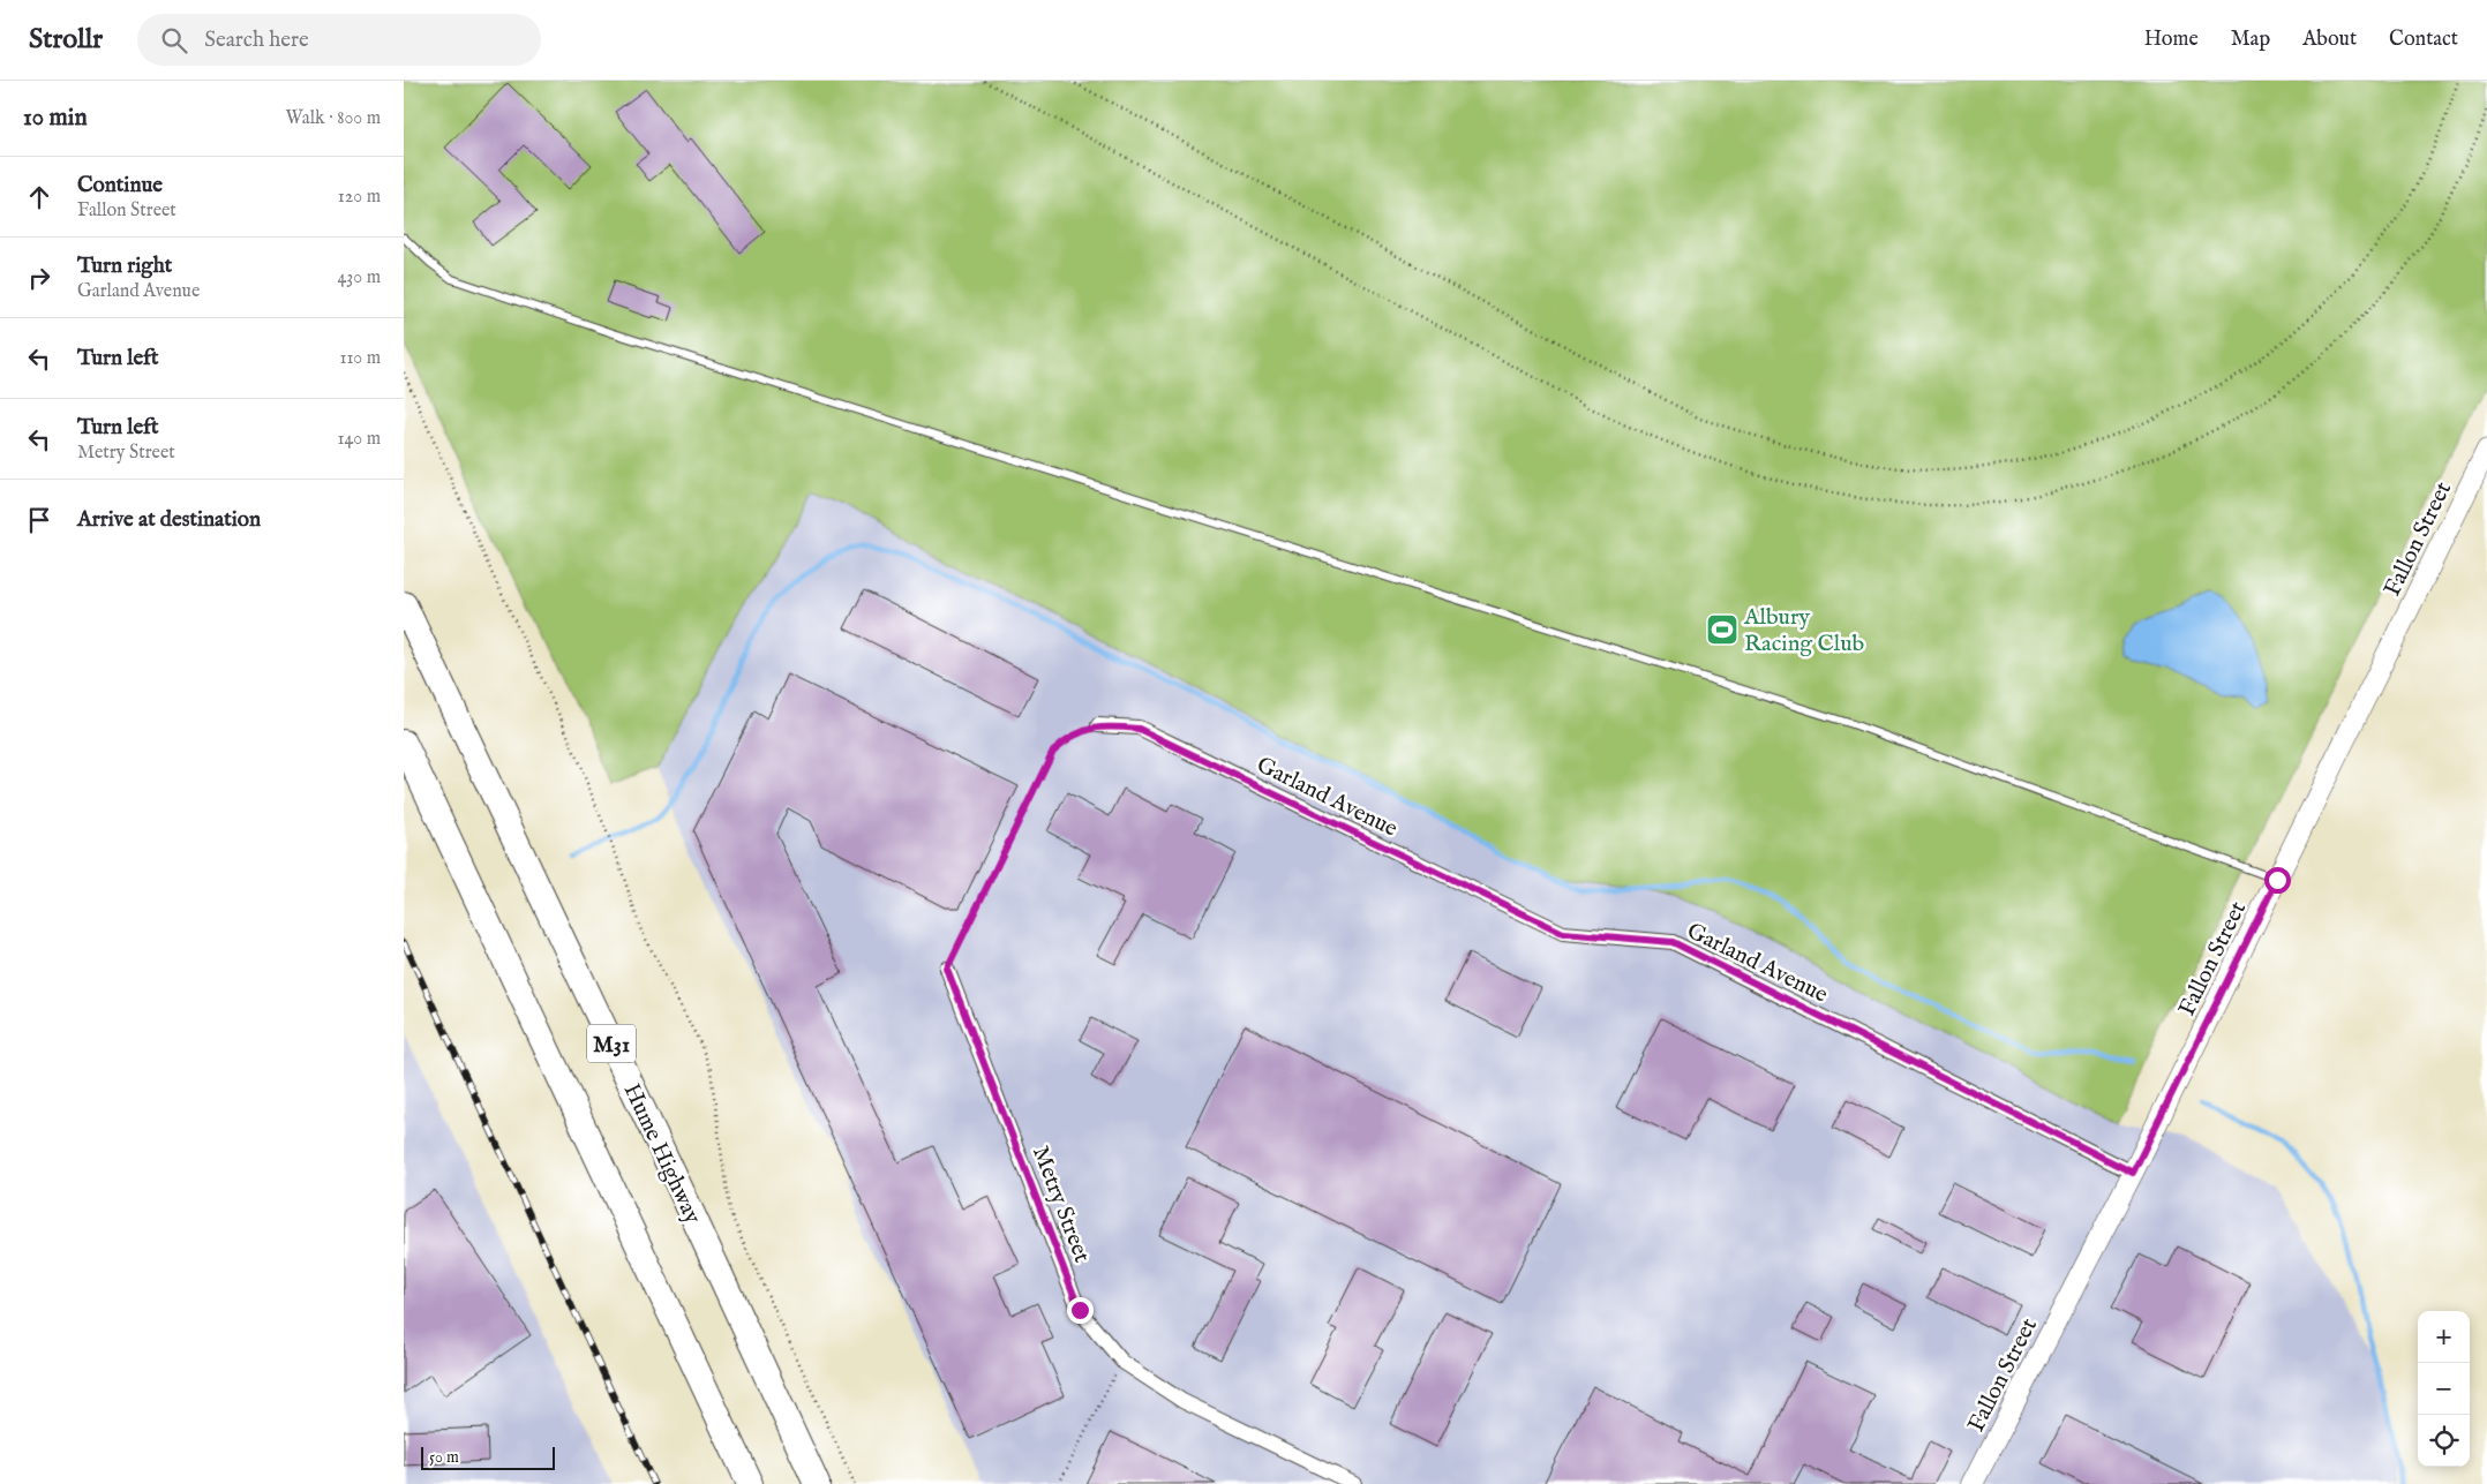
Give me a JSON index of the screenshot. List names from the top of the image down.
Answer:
{
  "streets": {
    "highway": ["M31", "Hume Highway"],
    "street": ["Fallon Street", "Garland Avenue", "Metry Street"]
  },
  "crossings": [
    ["Fallon Street", "Garland Avenue"]
  ],
  "places": {
    "sports": ["Albury Racing Club"]
  },
  "scale_bar": "50 m",
  "page": {
    "header": "Strollr",
    "search": "Search here",
    "nav": [
      "Home",
      "Map",
      "About",
      "Contact"
    ],
    "heading": ["10 min", "Walk · 800 m"],
    "list": [
      ["Continue", "Fallon Street", "120 m"],
      ["Turn right", "Garland Avenue", "430 m"],
      ["Turn left", "110 m"],
      ["Turn left", "Metry Street", "140 m"],
      "Arrive at destination"
    ],
    "map_buttons": ["+", "−"],
    "scale": "50 m"
  }
}
